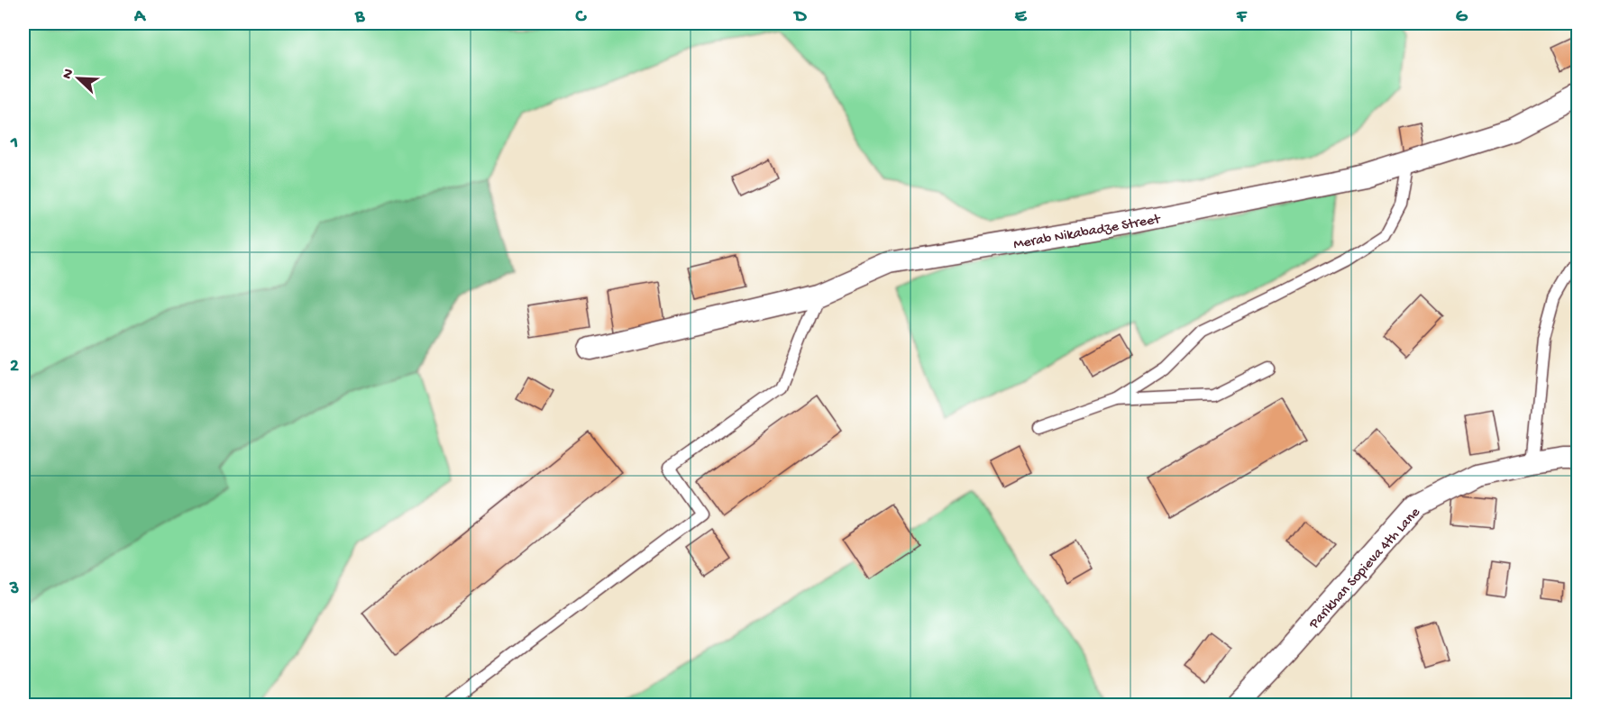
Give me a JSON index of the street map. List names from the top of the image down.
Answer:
{
  "streets": {
    "street": ["Merab Nikabadze Street", "Parikhan Sopieva 4th Lane"]
  },
  "north": "top left",
  "grid": {
    "columns": [
      "A",
      "B",
      "C",
      "D",
      "E",
      "F",
      "G"
    ],
    "rows": ["1", "2", "3"]
  }
}
